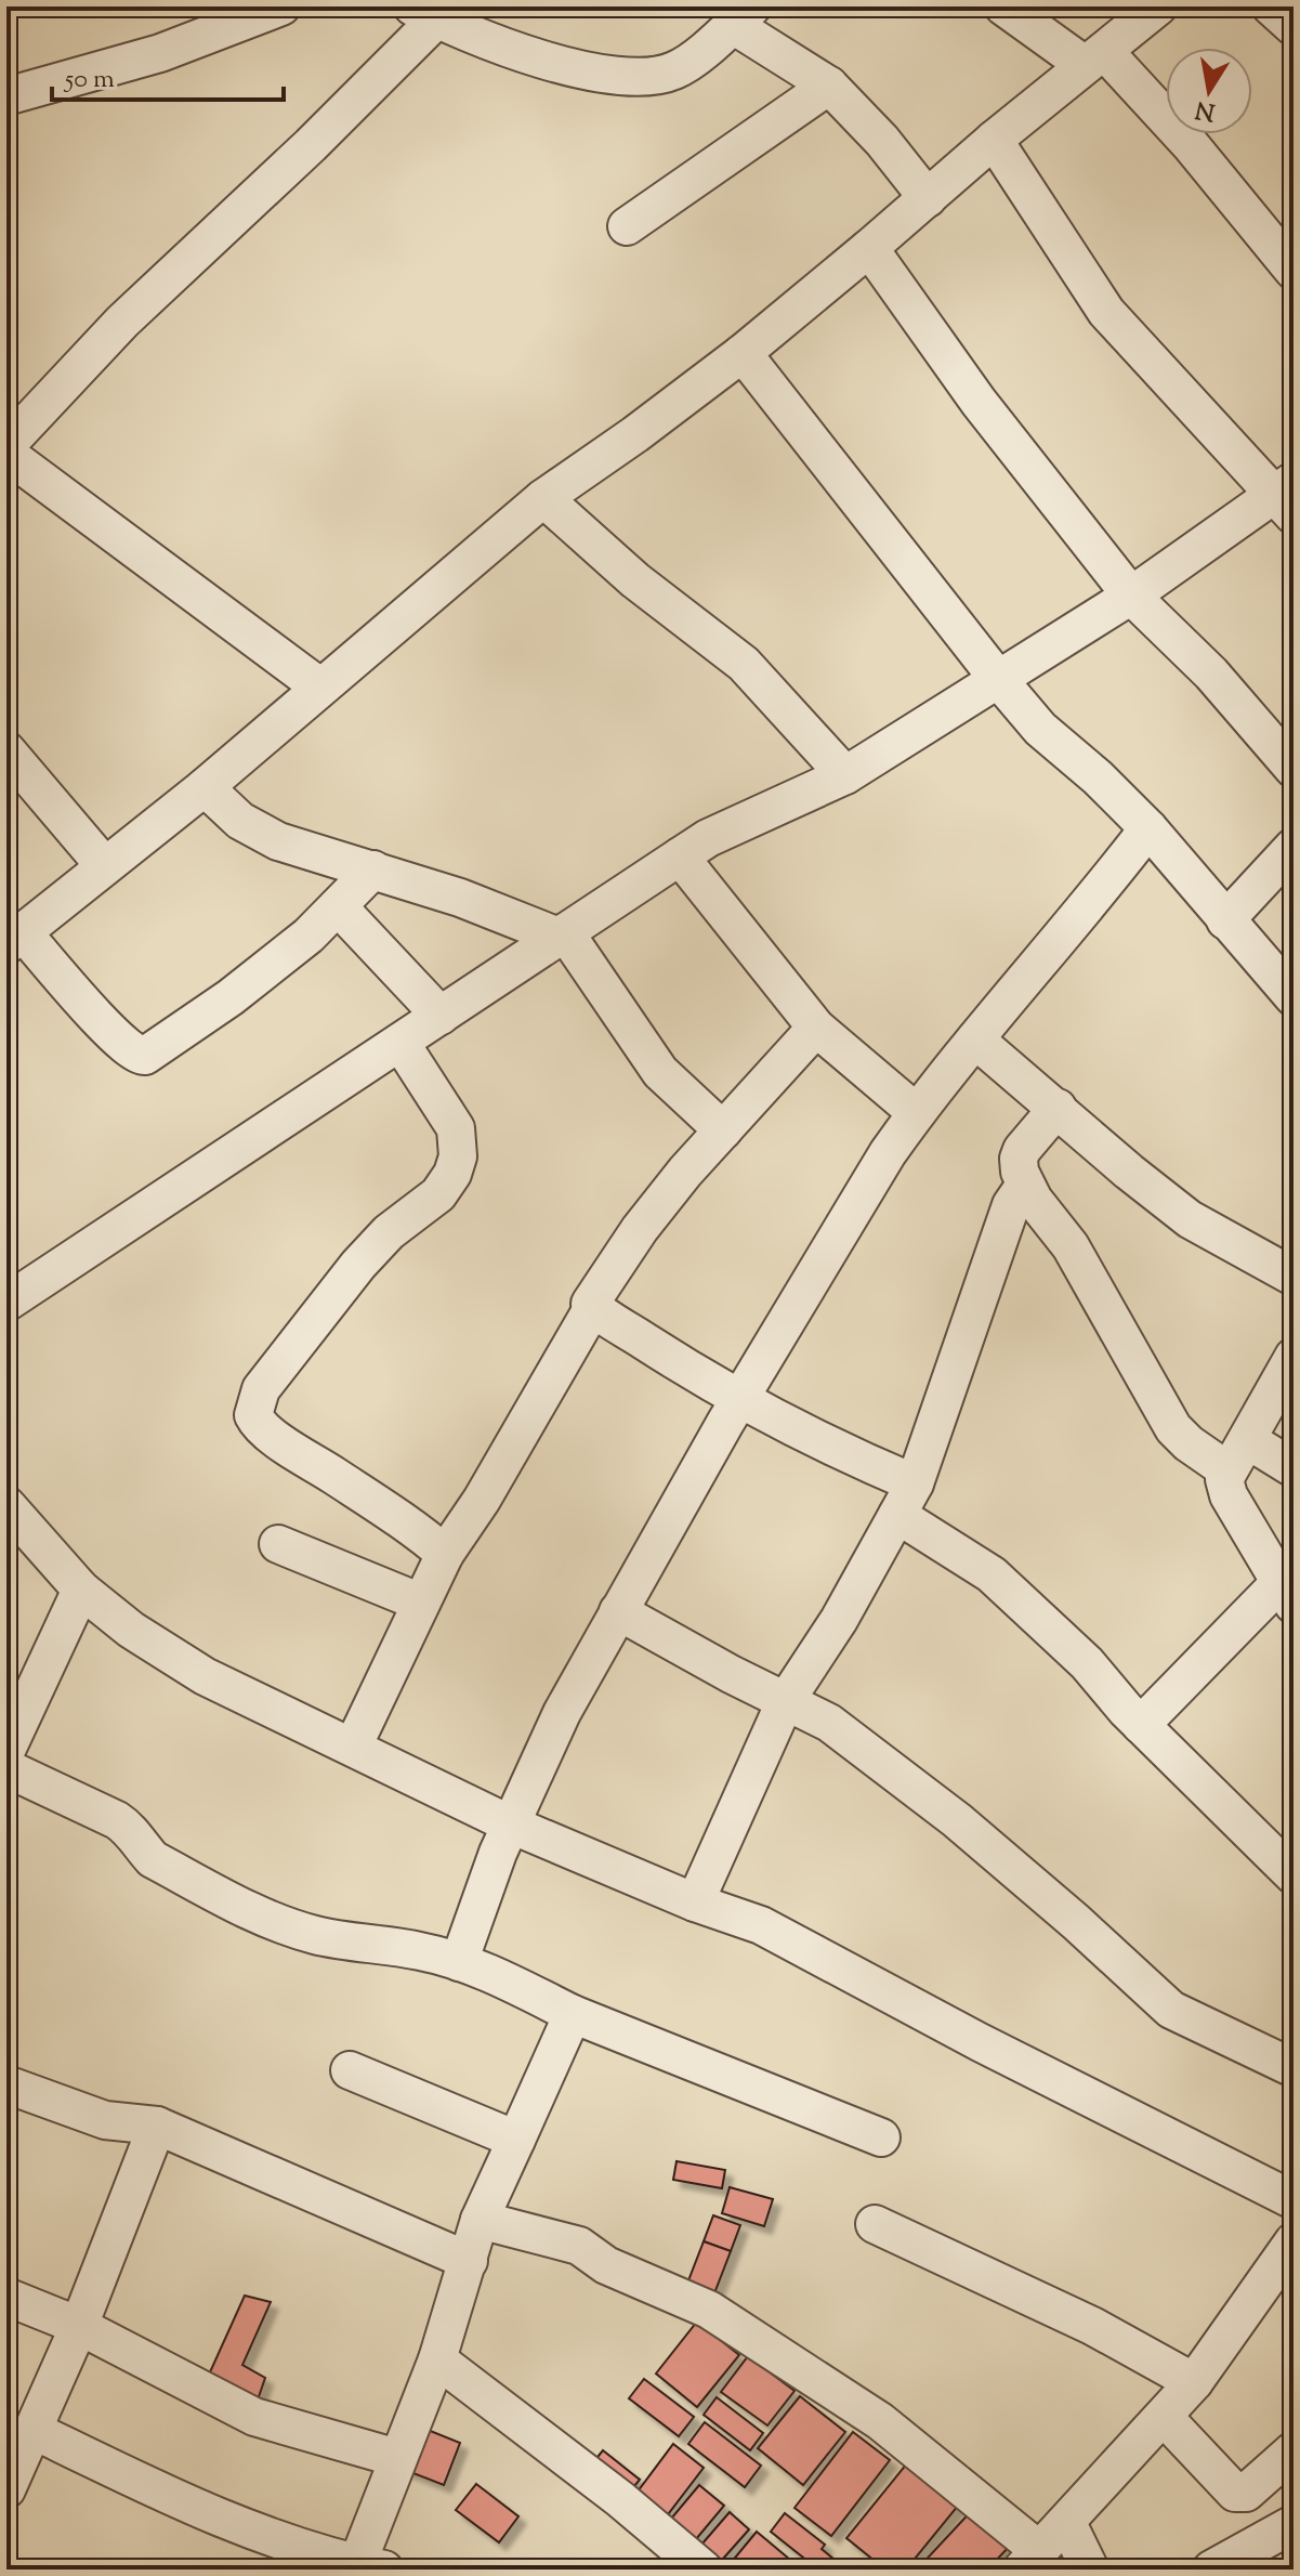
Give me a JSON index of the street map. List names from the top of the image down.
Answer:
{
  "scale_bar": "50 m",
  "north": "bottom"
}
